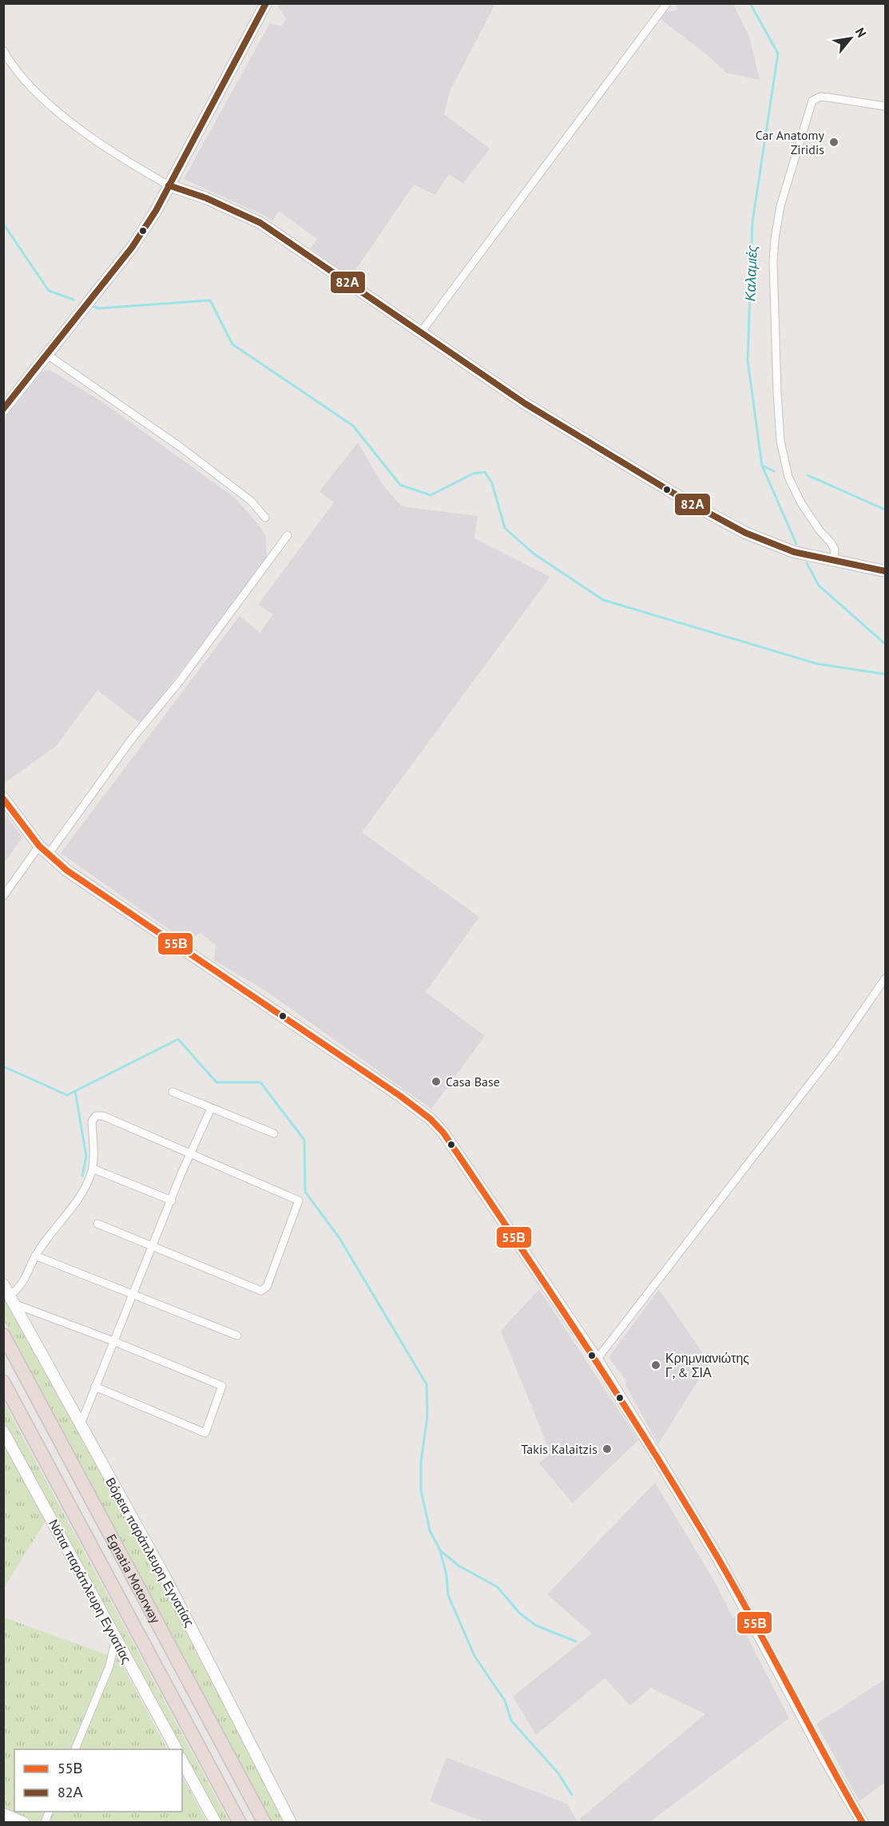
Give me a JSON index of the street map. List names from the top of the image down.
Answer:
{
  "streets": {
    "highway": ["Egnatia Motorway"],
    "street": ["Βόρεια παράπλευρη Εγνατίας", "Νότια παράπλευρη Εγνατίας"]
  },
  "water": ["Καλαμιές"],
  "places": [
    "Car Anatomy Ziridis",
    "Casa Base",
    "Κρημνιανιώτης Γ, & ΣΙΑ",
    "Takis Kalaitzis"
  ],
  "lines": ["transit line 82Α", "transit line 55Β"],
  "legend": ["55Β", "82Α"],
  "north": "top right"
}
